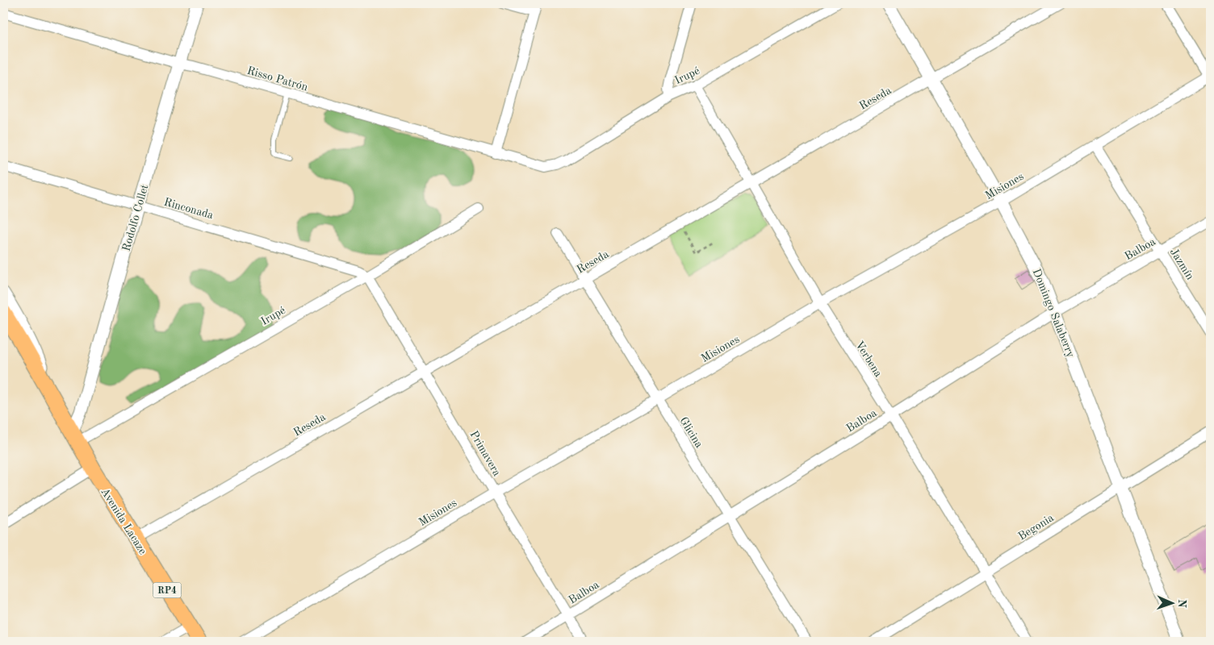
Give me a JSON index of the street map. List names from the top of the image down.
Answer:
{
  "streets": {
    "main road": ["Avenida Lacaze", "RP4"],
    "street": [
      "Irupé",
      "Risso Patrón",
      "Reseda",
      "Misiones",
      "Rinconada",
      "Rodolfo Collet",
      "Balboa",
      "Jazmín",
      "Domingo Salaberry",
      "Verbena",
      "Glicina",
      "Primavera",
      "Begonia"
    ]
  },
  "crossings": [
    ["Irupé", "Risso Patrón"],
    ["Irupé", "Rinconada"],
    ["Irupé", "Rodolfo Collet"],
    ["Irupé", "Verbena"],
    ["Irupé", "Primavera"],
    ["Irupé", "Avenida Lacaze"],
    ["Risso Patrón", "Rodolfo Collet"],
    ["Reseda", "Domingo Salaberry"],
    ["Reseda", "Verbena"],
    ["Reseda", "Glicina"],
    ["Reseda", "Primavera"],
    ["Reseda", "Avenida Lacaze"],
    ["Misiones", "Jazmín"],
    ["Misiones", "Domingo Salaberry"],
    ["Misiones", "Verbena"],
    ["Misiones", "Glicina"],
    ["Misiones", "Primavera"],
    ["Rinconada", "Rodolfo Collet"],
    ["Rinconada", "Primavera"],
    ["Rodolfo Collet", "Avenida Lacaze"],
    ["Balboa", "Jazmín"],
    ["Balboa", "Domingo Salaberry"],
    ["Balboa", "Verbena"],
    ["Balboa", "Glicina"],
    ["Balboa", "Primavera"],
    ["Domingo Salaberry", "Begonia"],
    ["Verbena", "Begonia"]
  ],
  "north": "right"
}
